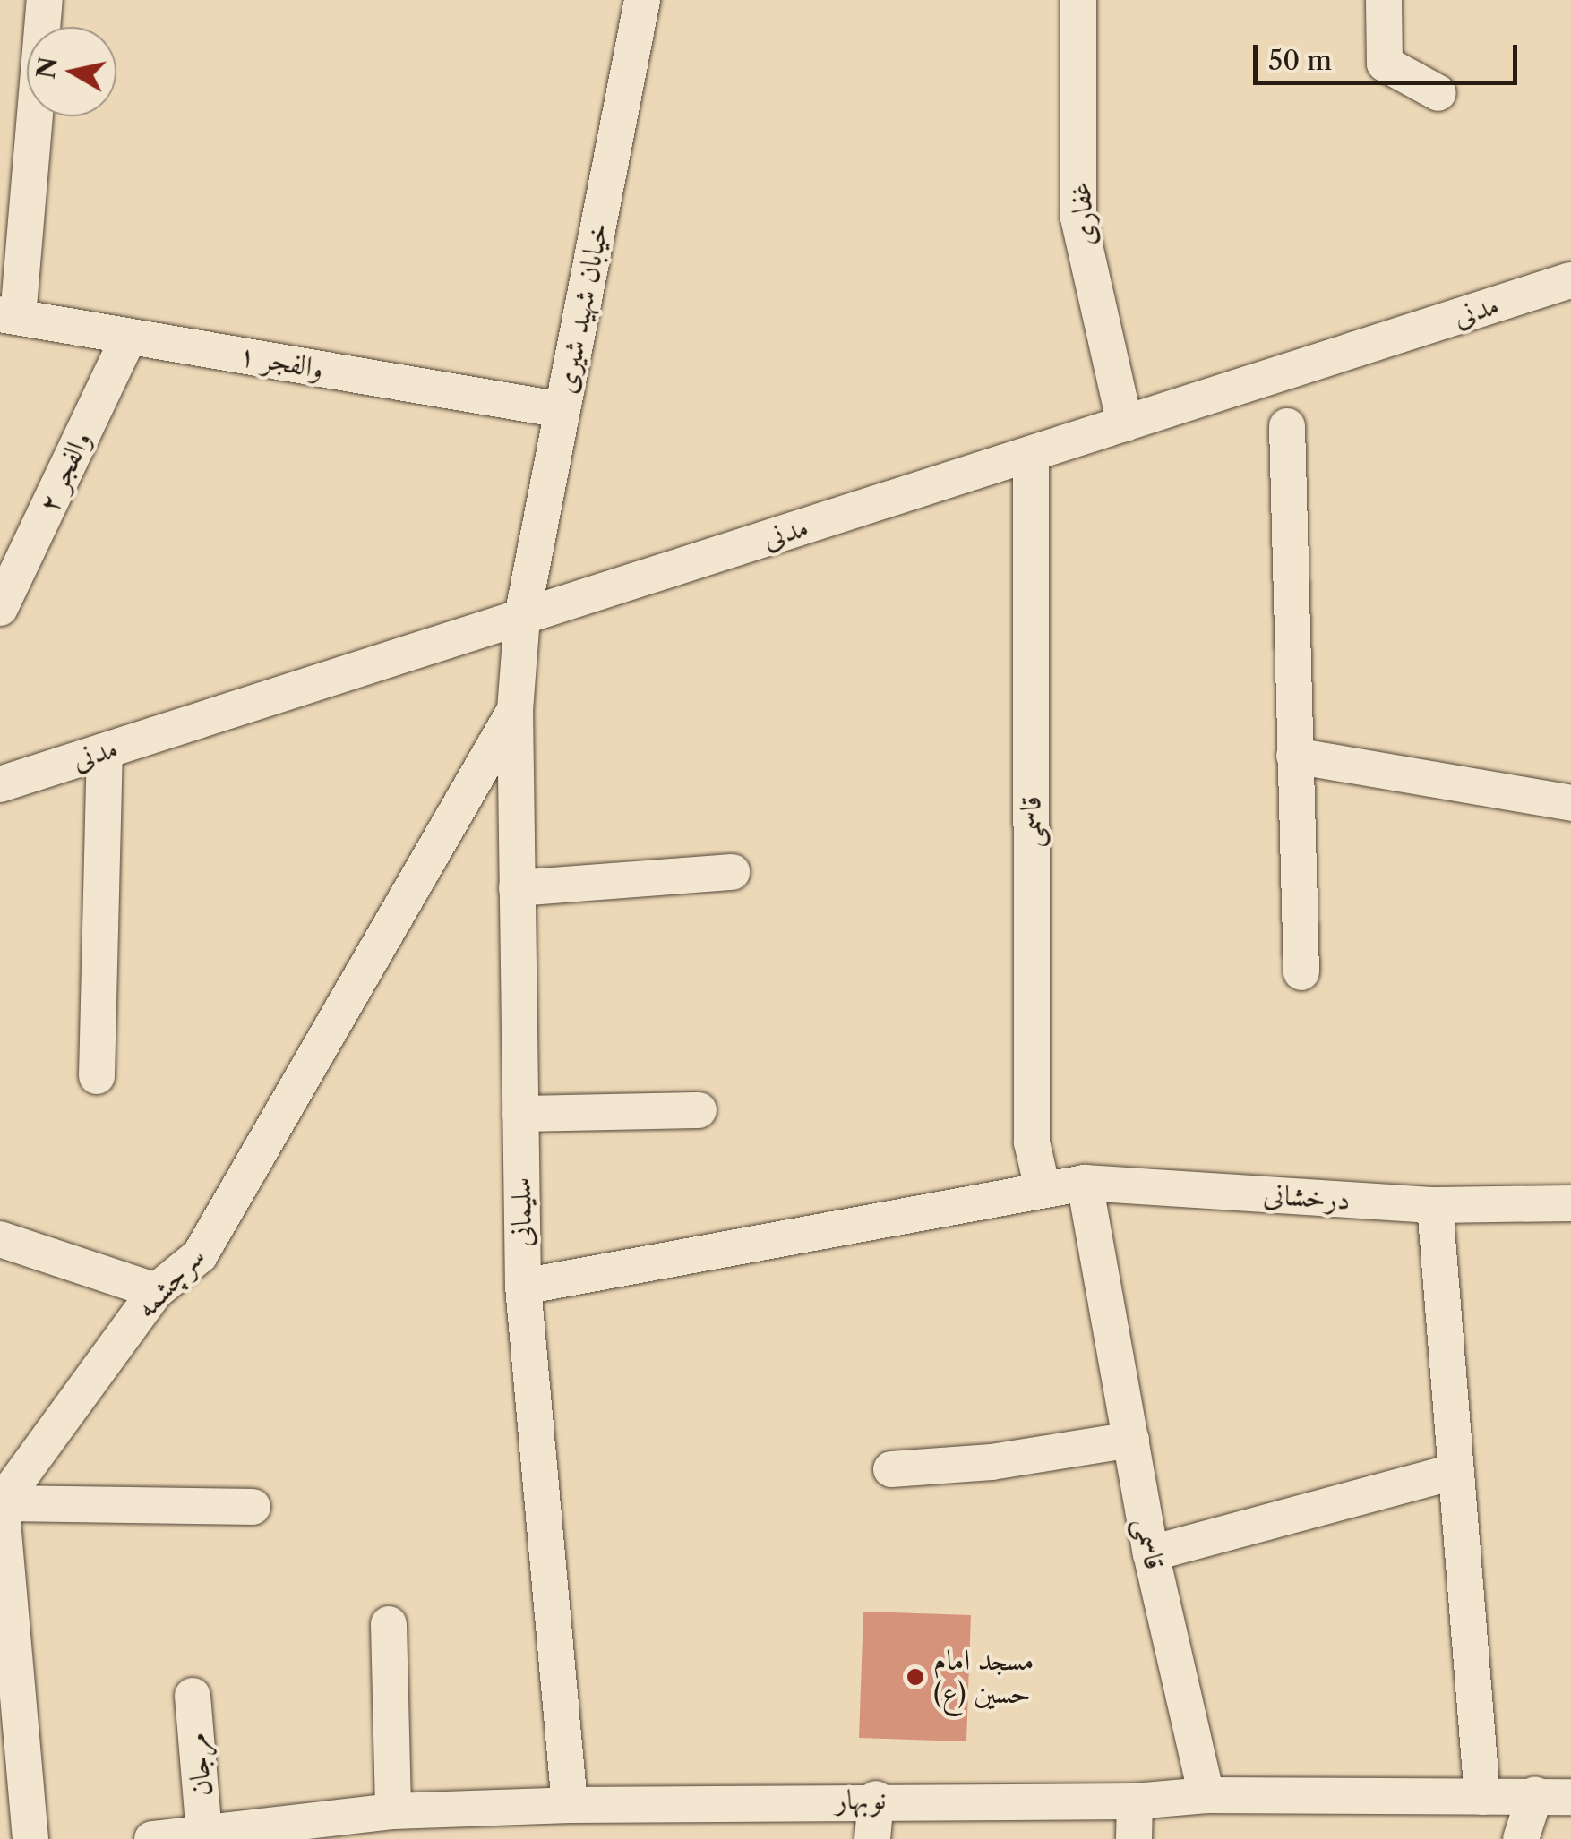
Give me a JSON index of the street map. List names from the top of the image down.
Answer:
{
  "streets": {
    "street": [
      "غفاری",
      "خیابان شهید شیری",
      "مدنی",
      "والفجر ۱",
      "والفجر ۲",
      "قاسمی",
      "درخشانی",
      "سلیمانی",
      "سرچشمه",
      "مرجان",
      "نوبهار"
    ]
  },
  "crossings": [
    ["غفاری", "مدنی"],
    ["خیابان شهید شیری", "مدنی"],
    ["خیابان شهید شیری", "والفجر ۱"],
    ["خیابان شهید شیری", "سلیمانی"],
    ["مدنی", "قاسمی"],
    ["مدنی", "سلیمانی"],
    ["والفجر ۱", "والفجر ۲"],
    ["قاسمی", "درخشانی"],
    ["قاسمی", "نوبهار"],
    ["درخشانی", "سلیمانی"],
    ["سلیمانی", "سرچشمه"],
    ["سلیمانی", "نوبهار"],
    ["مرجان", "نوبهار"]
  ],
  "places": ["مسجد امام حسین (ع)"],
  "scale_bar": "50 m",
  "north": "left"
}
